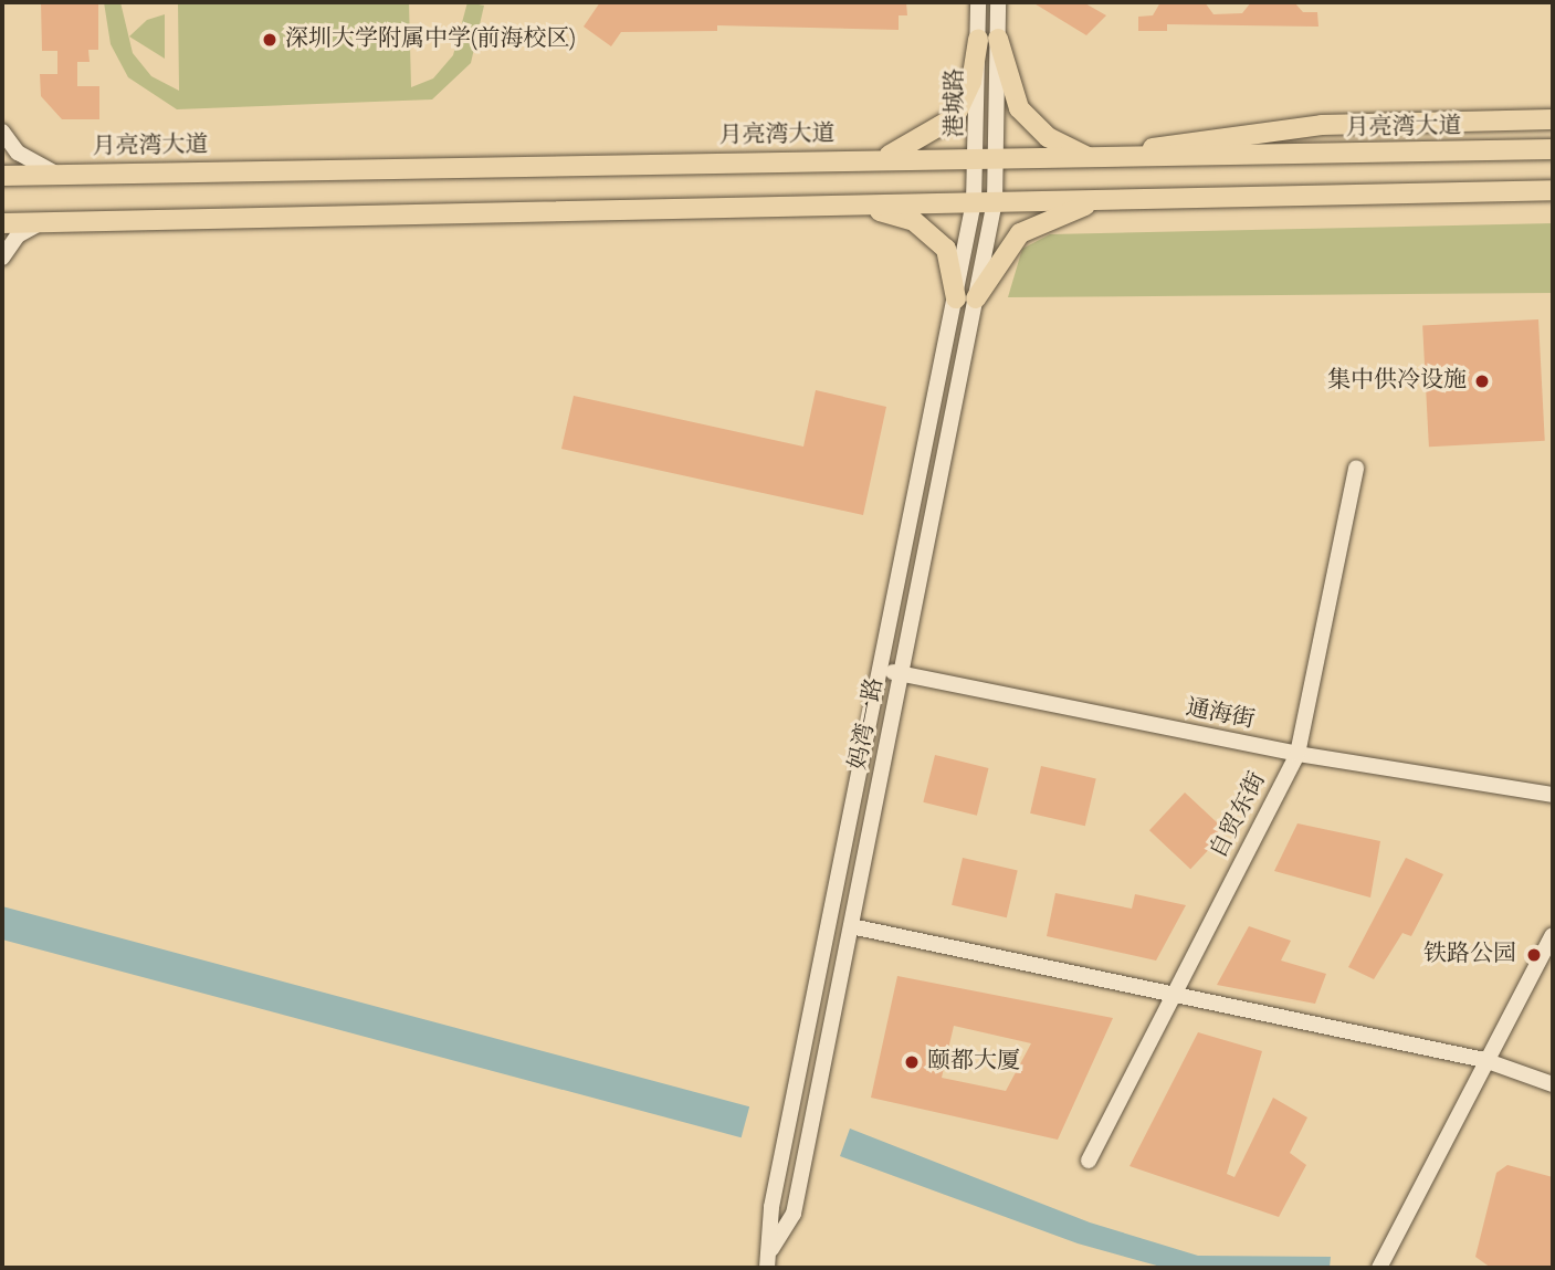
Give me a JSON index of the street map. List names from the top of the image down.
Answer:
{
  "streets": {
    "main road": ["月亮湾大道"],
    "street": [
      "港城路",
      "通海街",
      "妈湾一路",
      "自贸东街"
    ]
  },
  "crossings": [
    ["港城路", "月亮湾大道"],
    ["港城路", "妈湾一路"],
    ["通海街", "妈湾一路"],
    ["通海街", "自贸东街"]
  ],
  "places": [
    "深圳大学附属中学(前海校区)",
    "集中供冷设施",
    "铁路公园",
    "颐都大厦"
  ]
}
